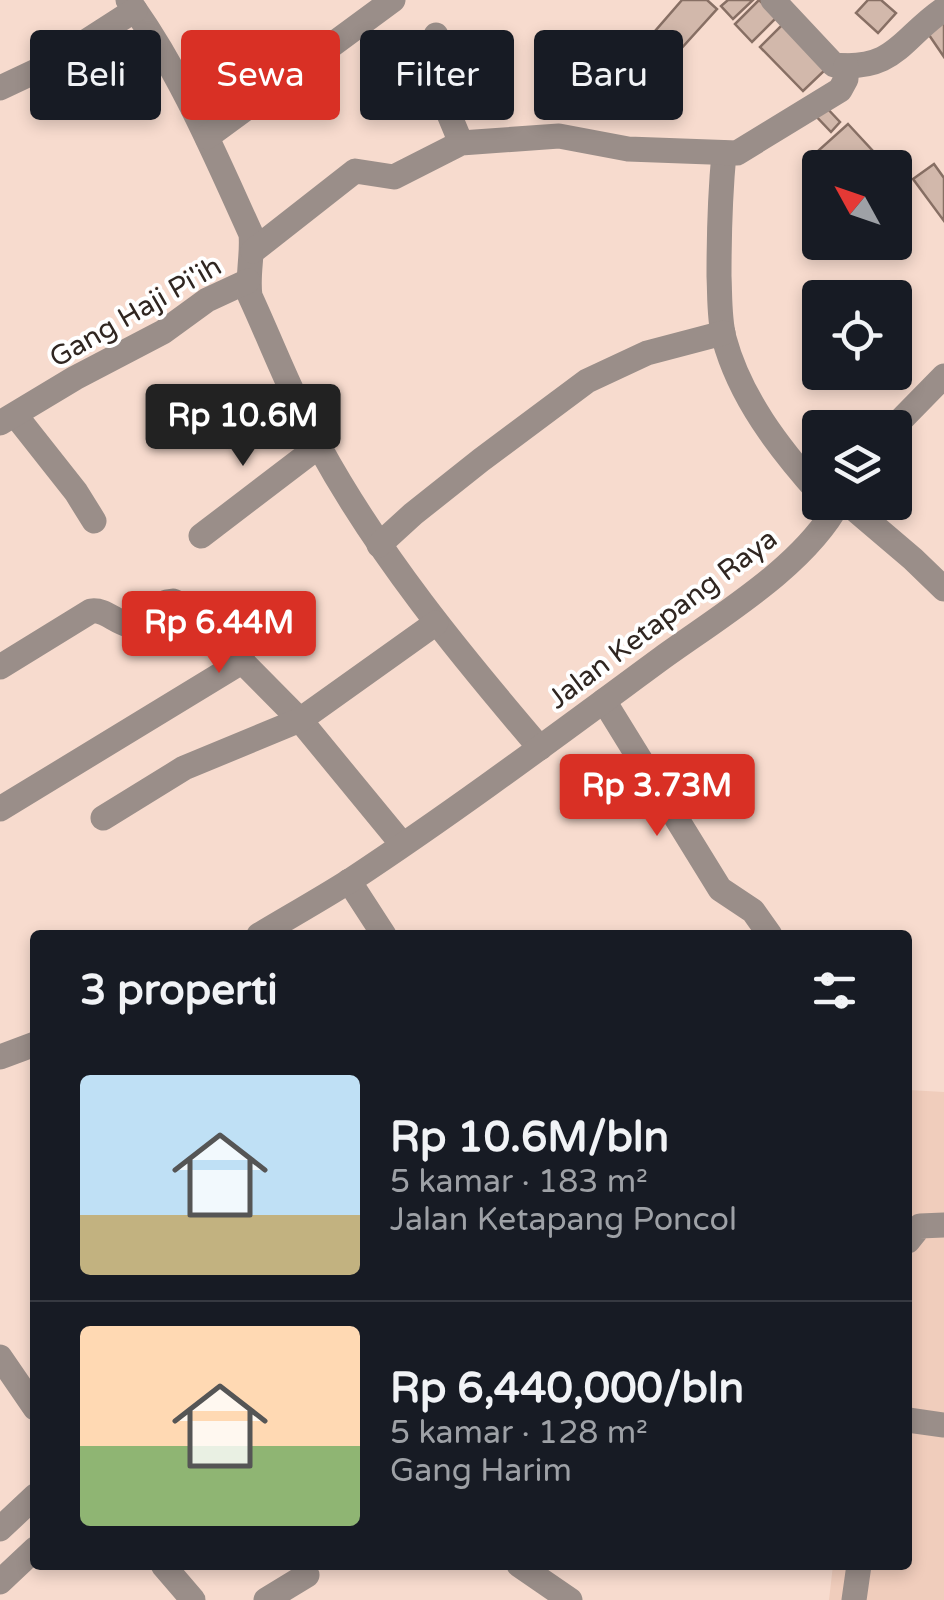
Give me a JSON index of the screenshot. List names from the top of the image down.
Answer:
{
  "streets": {
    "street": ["Gang Haji Pi'ih", "Jalan Ketapang Raya"]
  },
  "north": "top left",
  "page": {
    "chip": [
      "Beli",
      "Sewa",
      "Filter",
      "Baru"
    ],
    "price": ["Rp 10.6M", "Rp 6.44M", "Rp 3.73M"],
    "heading": "3 properti",
    "list": [
      {
        "name": "Rp 10.6M/bln",
        "note": "5 kamar · 183 m² · Jalan Ketapang Poncol"
      },
      {
        "name": "Rp 6,440,000/bln",
        "note": "5 kamar · 128 m² · Gang Harim"
      }
    ]
  }
}
